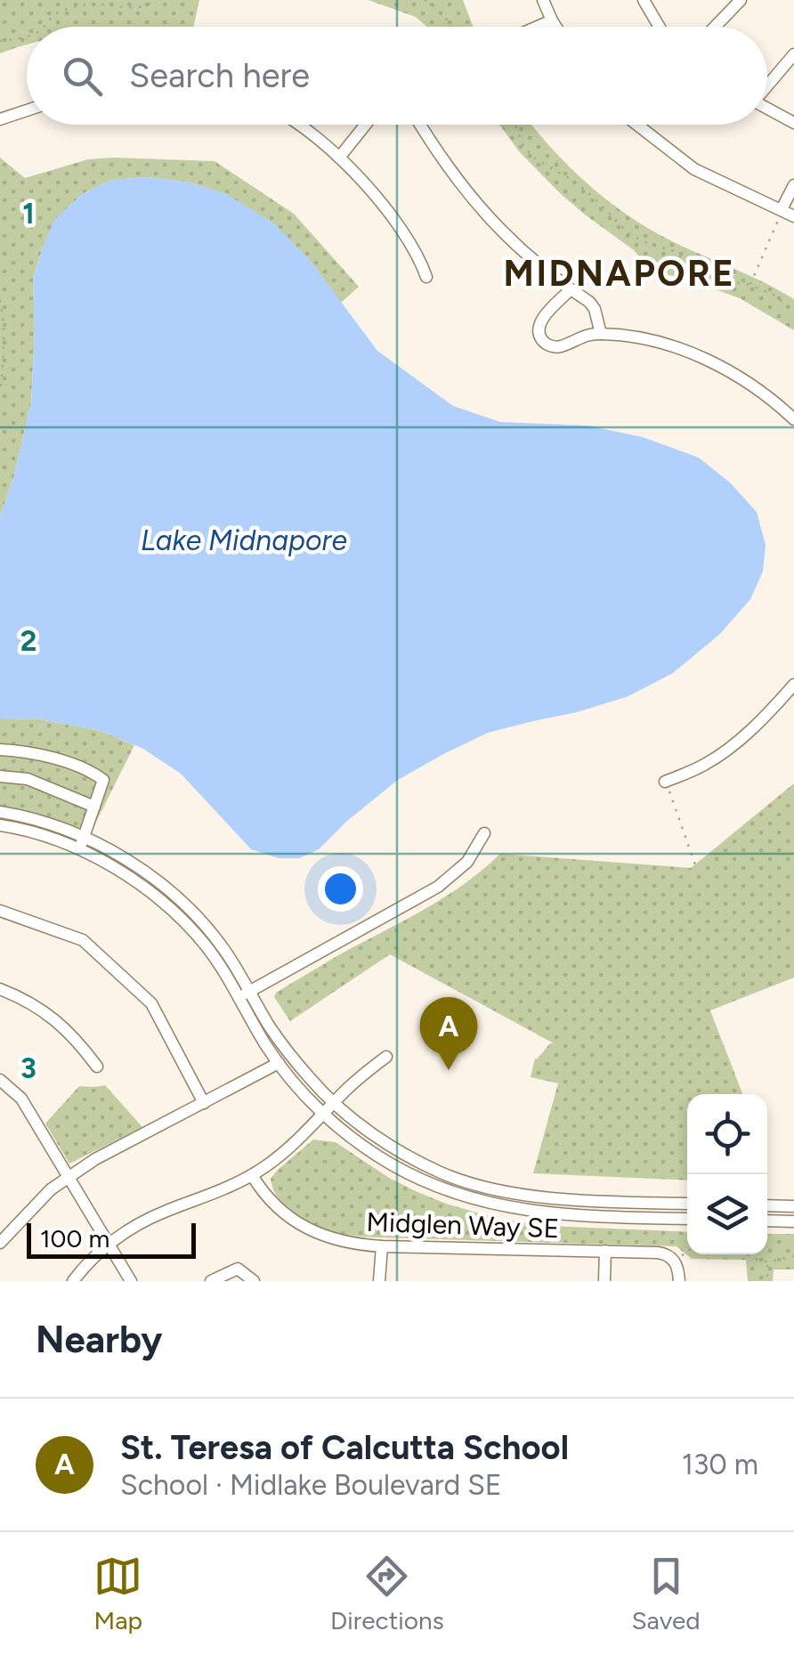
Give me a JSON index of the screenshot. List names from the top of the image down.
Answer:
{
  "streets": {
    "street": ["Midglen Way SE"]
  },
  "districts": ["MIDNAPORE"],
  "water": ["Lake Midnapore"],
  "scale_bar": "100 m",
  "page": {
    "search": "Search here",
    "pins": "A",
    "scale": "100 m",
    "heading": "Nearby",
    "list": [
      {
        "mark": "A",
        "name": "St. Teresa of Calcutta School",
        "note": "School · Midlake Boulevard SE",
        "value": "130 m"
      }
    ],
    "nav": ["Map", "Directions", "Saved"]
  },
  "grid": {
    "rows": ["1", "2", "3"]
  }
}
